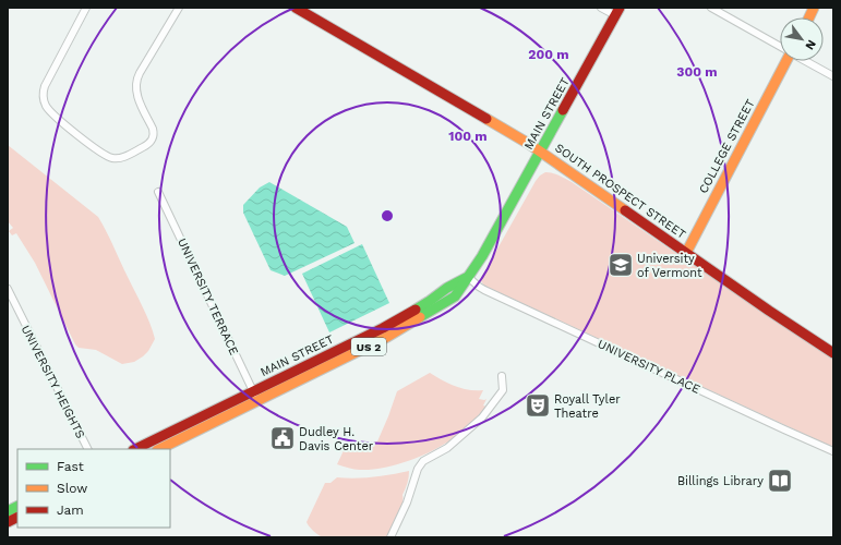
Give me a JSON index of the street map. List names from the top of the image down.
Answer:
{
  "streets": {
    "street": [
      "MAIN STREET",
      "COLLEGE STREET",
      "SOUTH PROSPECT STREET",
      "UNIVERSITY TERRACE",
      "US 2",
      "UNIVERSITY PLACE",
      "UNIVERSITY HEIGHTS"
    ]
  },
  "crossings": [
    ["MAIN STREET", "SOUTH PROSPECT STREET"],
    ["MAIN STREET", "UNIVERSITY TERRACE"],
    ["MAIN STREET", "UNIVERSITY PLACE"],
    ["COLLEGE STREET", "SOUTH PROSPECT STREET"]
  ],
  "places": {
    "school or university": ["University of Vermont"],
    "theatre": ["Royall Tyler Theatre"],
    "public building": ["Dudley H. Davis Center"],
    "library": ["Billings Library"]
  },
  "legend": ["Fast", "Slow", "Jam"],
  "north": "bottom right",
  "rings": ["200 m", "300 m", "100 m"]
}
